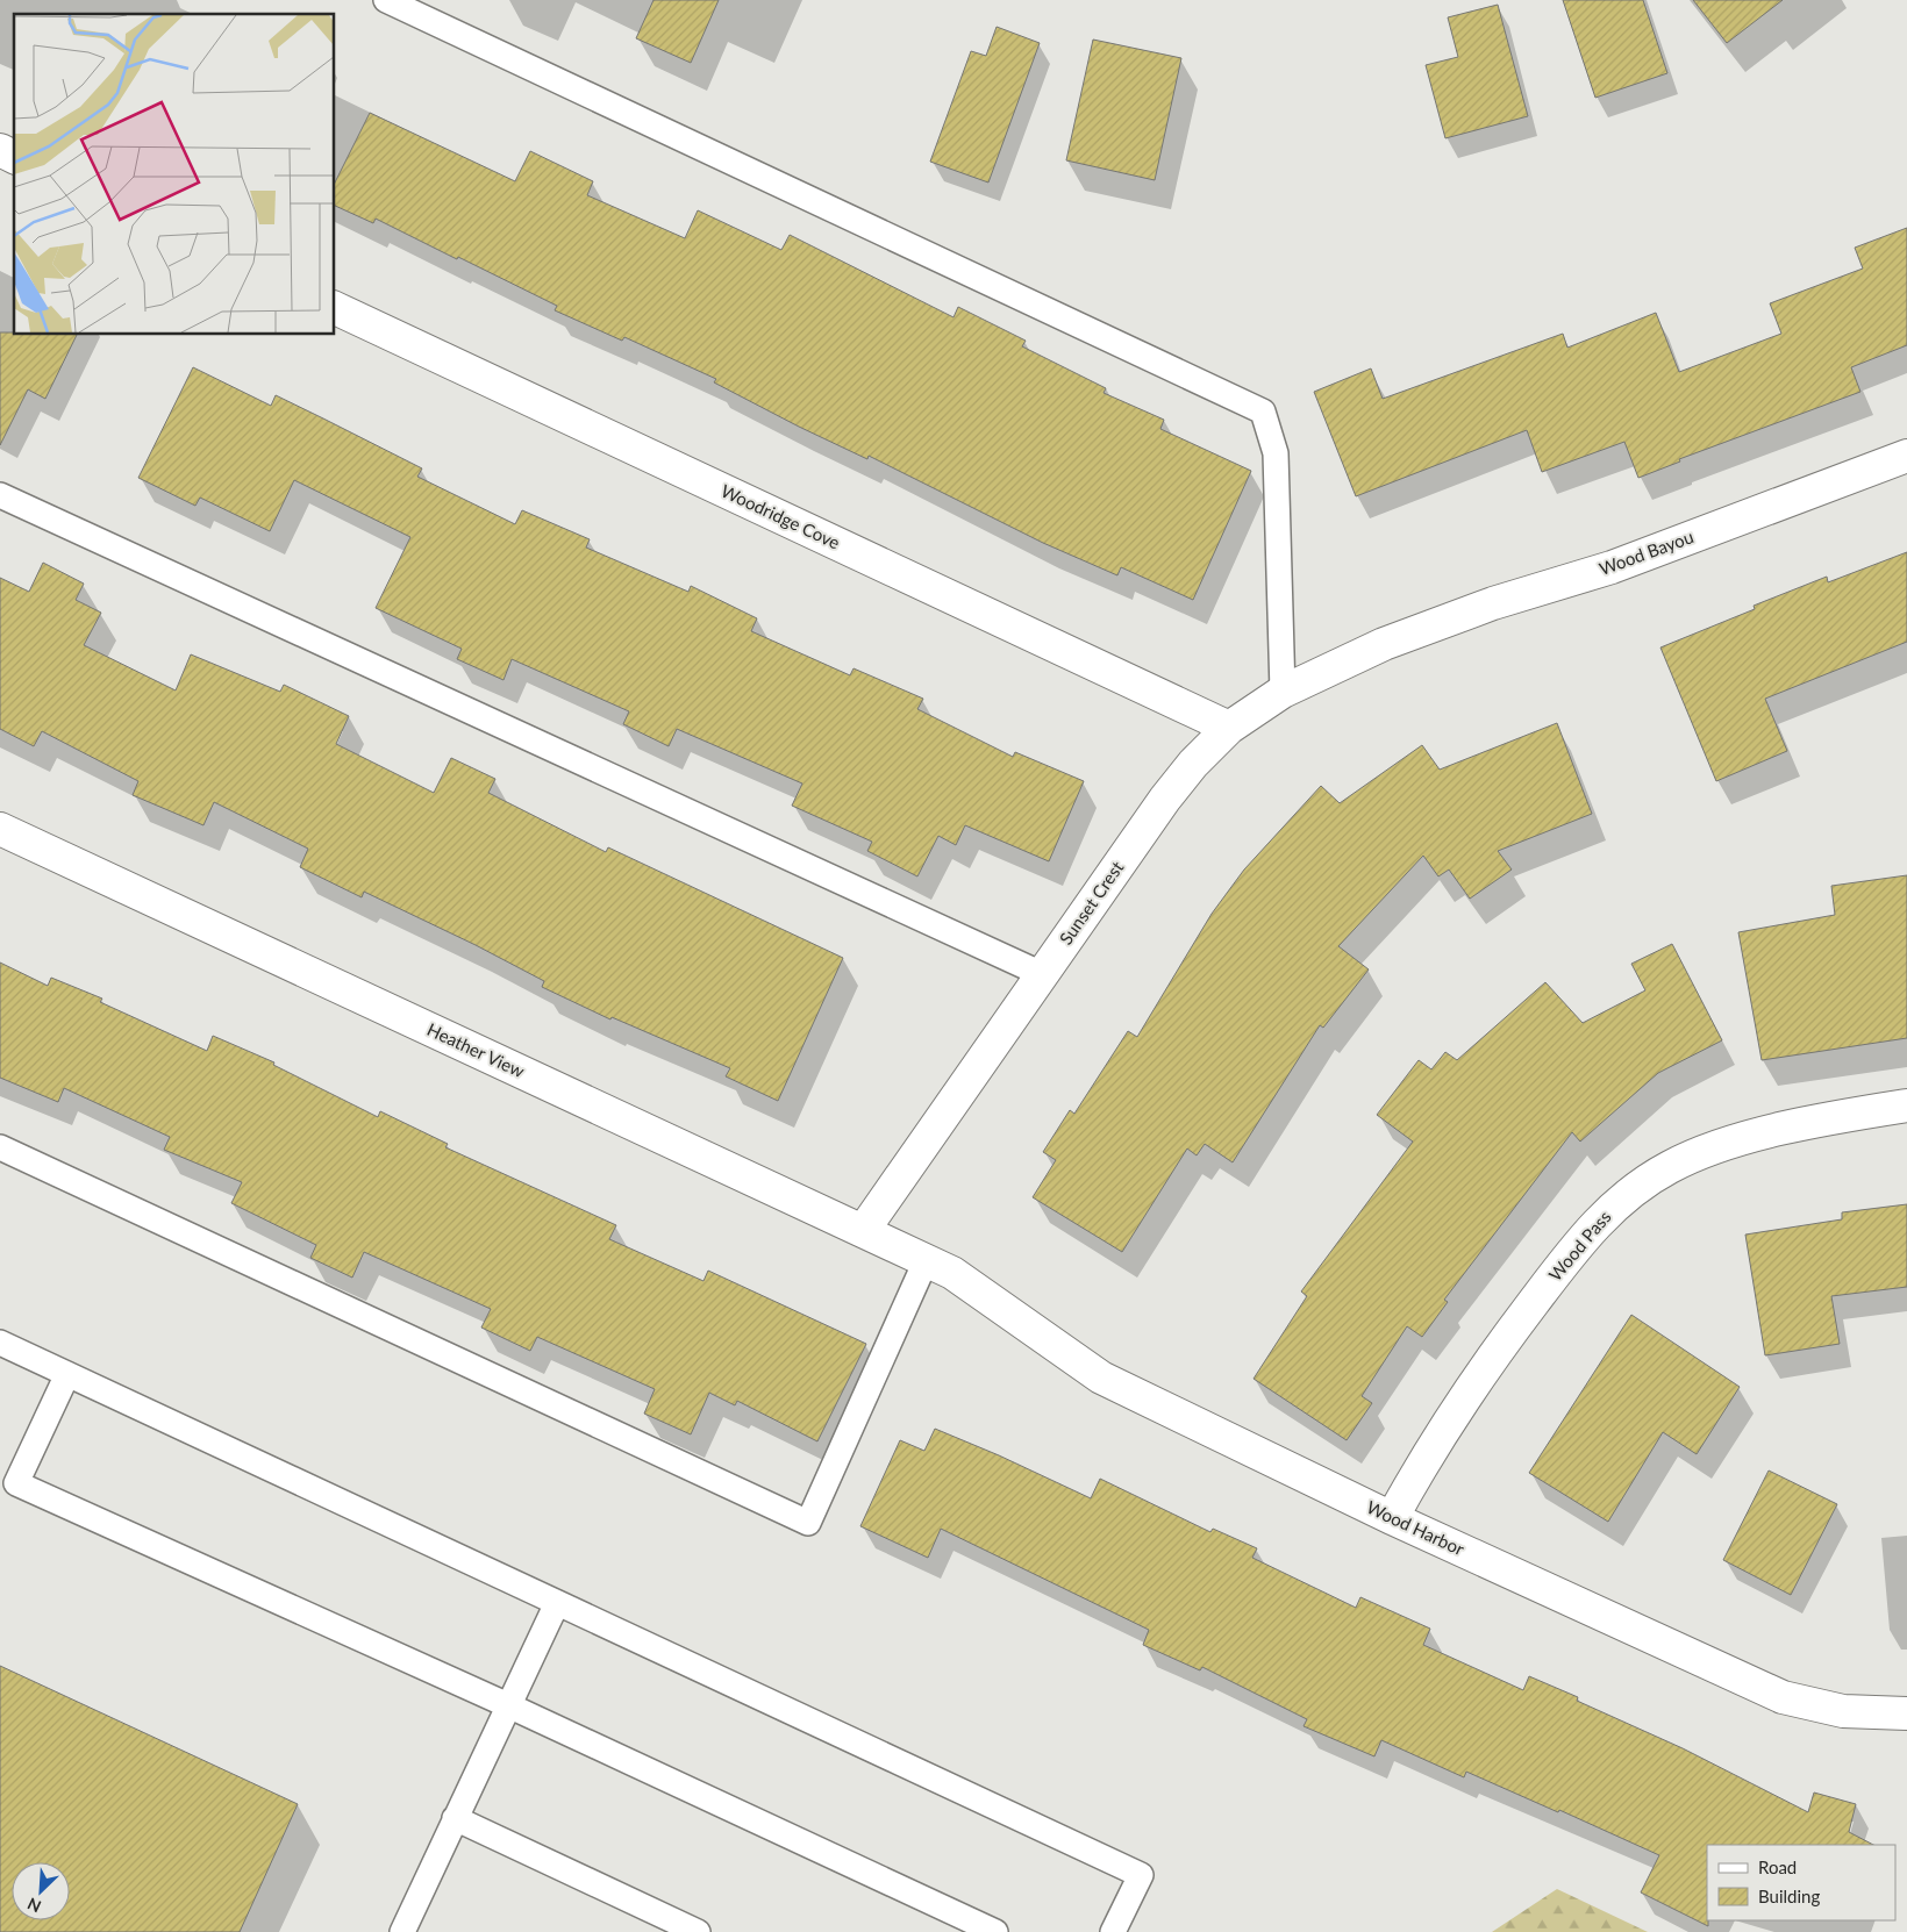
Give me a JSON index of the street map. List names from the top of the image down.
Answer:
{
  "streets": {
    "street": [
      "Woodridge Cove",
      "Wood Bayou",
      "Sunset Crest",
      "Heather View",
      "Wood Pass",
      "Wood Harbor"
    ]
  },
  "crossings": [
    ["Woodridge Cove", "Sunset Crest"],
    ["Wood Bayou", "Sunset Crest"],
    ["Sunset Crest", "Heather View"],
    ["Heather View", "Wood Harbor"],
    ["Wood Pass", "Wood Harbor"]
  ],
  "legend": ["Road", "Building"],
  "north": "bottom left"
}
